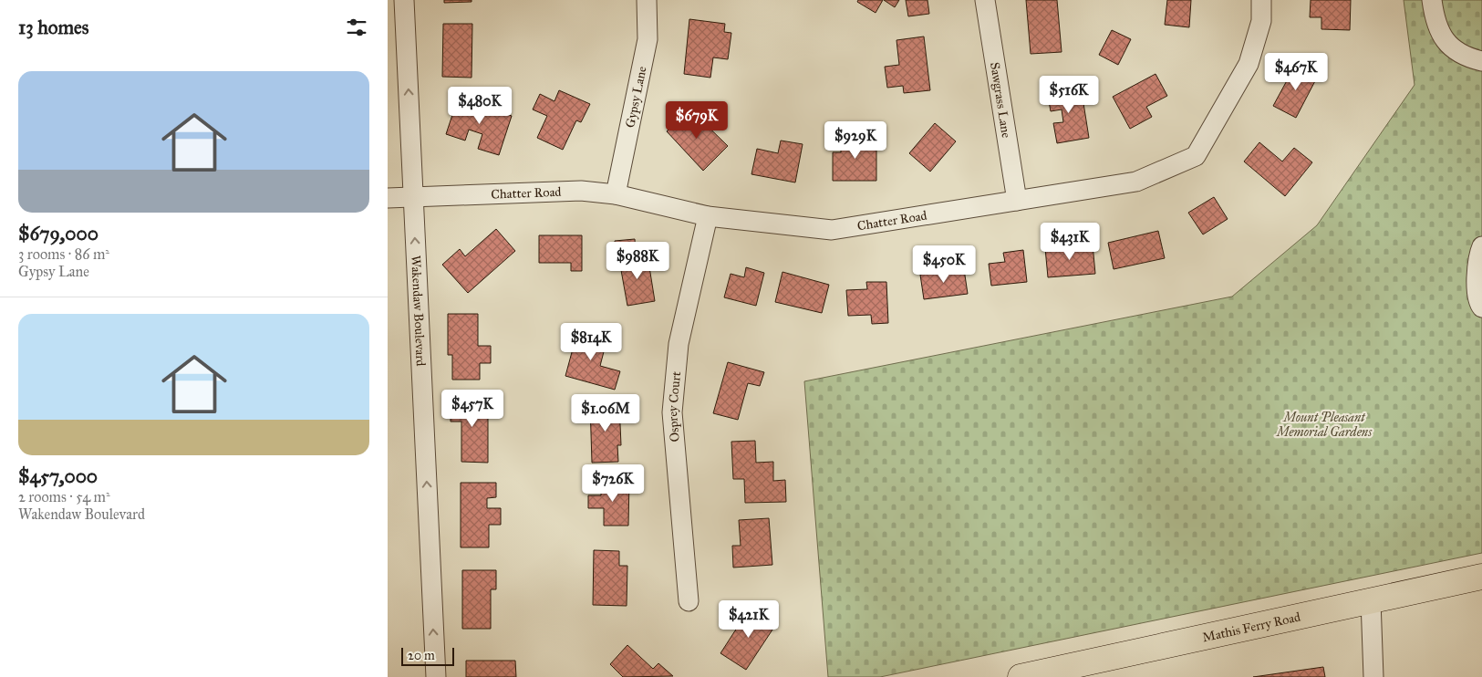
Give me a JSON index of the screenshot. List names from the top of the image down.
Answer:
{
  "streets": {
    "main road": ["Mathis Ferry Road"],
    "street": [
      "Gypsy Lane",
      "Sawgrass Lane",
      "Chatter Road",
      "Wakendaw Boulevard",
      "Osprey Court"
    ]
  },
  "crossings": [
    ["Gypsy Lane", "Chatter Road"],
    ["Sawgrass Lane", "Chatter Road"],
    ["Chatter Road", "Wakendaw Boulevard"],
    ["Chatter Road", "Osprey Court"]
  ],
  "one_way": ["Wakendaw Boulevard"],
  "parks": ["Mount Pleasant Memorial Gardens"],
  "scale_bar": "20 m",
  "page": {
    "heading": "13 homes",
    "price": [
      "$467K",
      "$516K",
      "$480K",
      "$679K",
      "$929K",
      "$431K",
      "$988K",
      "$450K",
      "$814K",
      "$457K",
      "$1.06M",
      "$726K",
      "$421K"
    ],
    "list": [
      {
        "name": "$679,000",
        "note": "3 rooms · 86 m² · Gypsy Lane"
      },
      {
        "name": "$457,000",
        "note": "2 rooms · 54 m² · Wakendaw Boulevard"
      }
    ],
    "scale": "20 m"
  }
}
